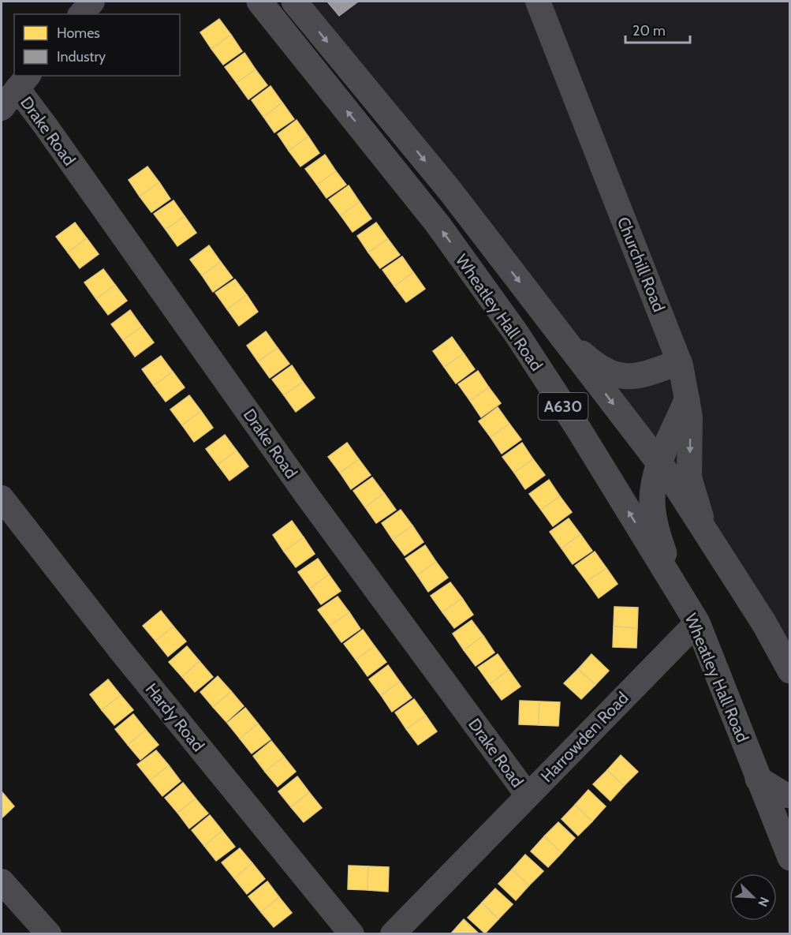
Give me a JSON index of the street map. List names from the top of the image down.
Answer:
{
  "streets": {
    "highway": ["Wheatley Hall Road", "A630"],
    "street": [
      "Drake Road",
      "Churchill Road",
      "Hardy Road",
      "Harrowden Road"
    ]
  },
  "crossings": [
    ["Drake Road", "Harrowden Road"],
    ["Churchill Road", "Wheatley Hall Road"],
    ["Wheatley Hall Road", "Harrowden Road"]
  ],
  "legend": ["Homes", "Industry"],
  "scale_bar": "20 m",
  "north": "bottom right"
}
